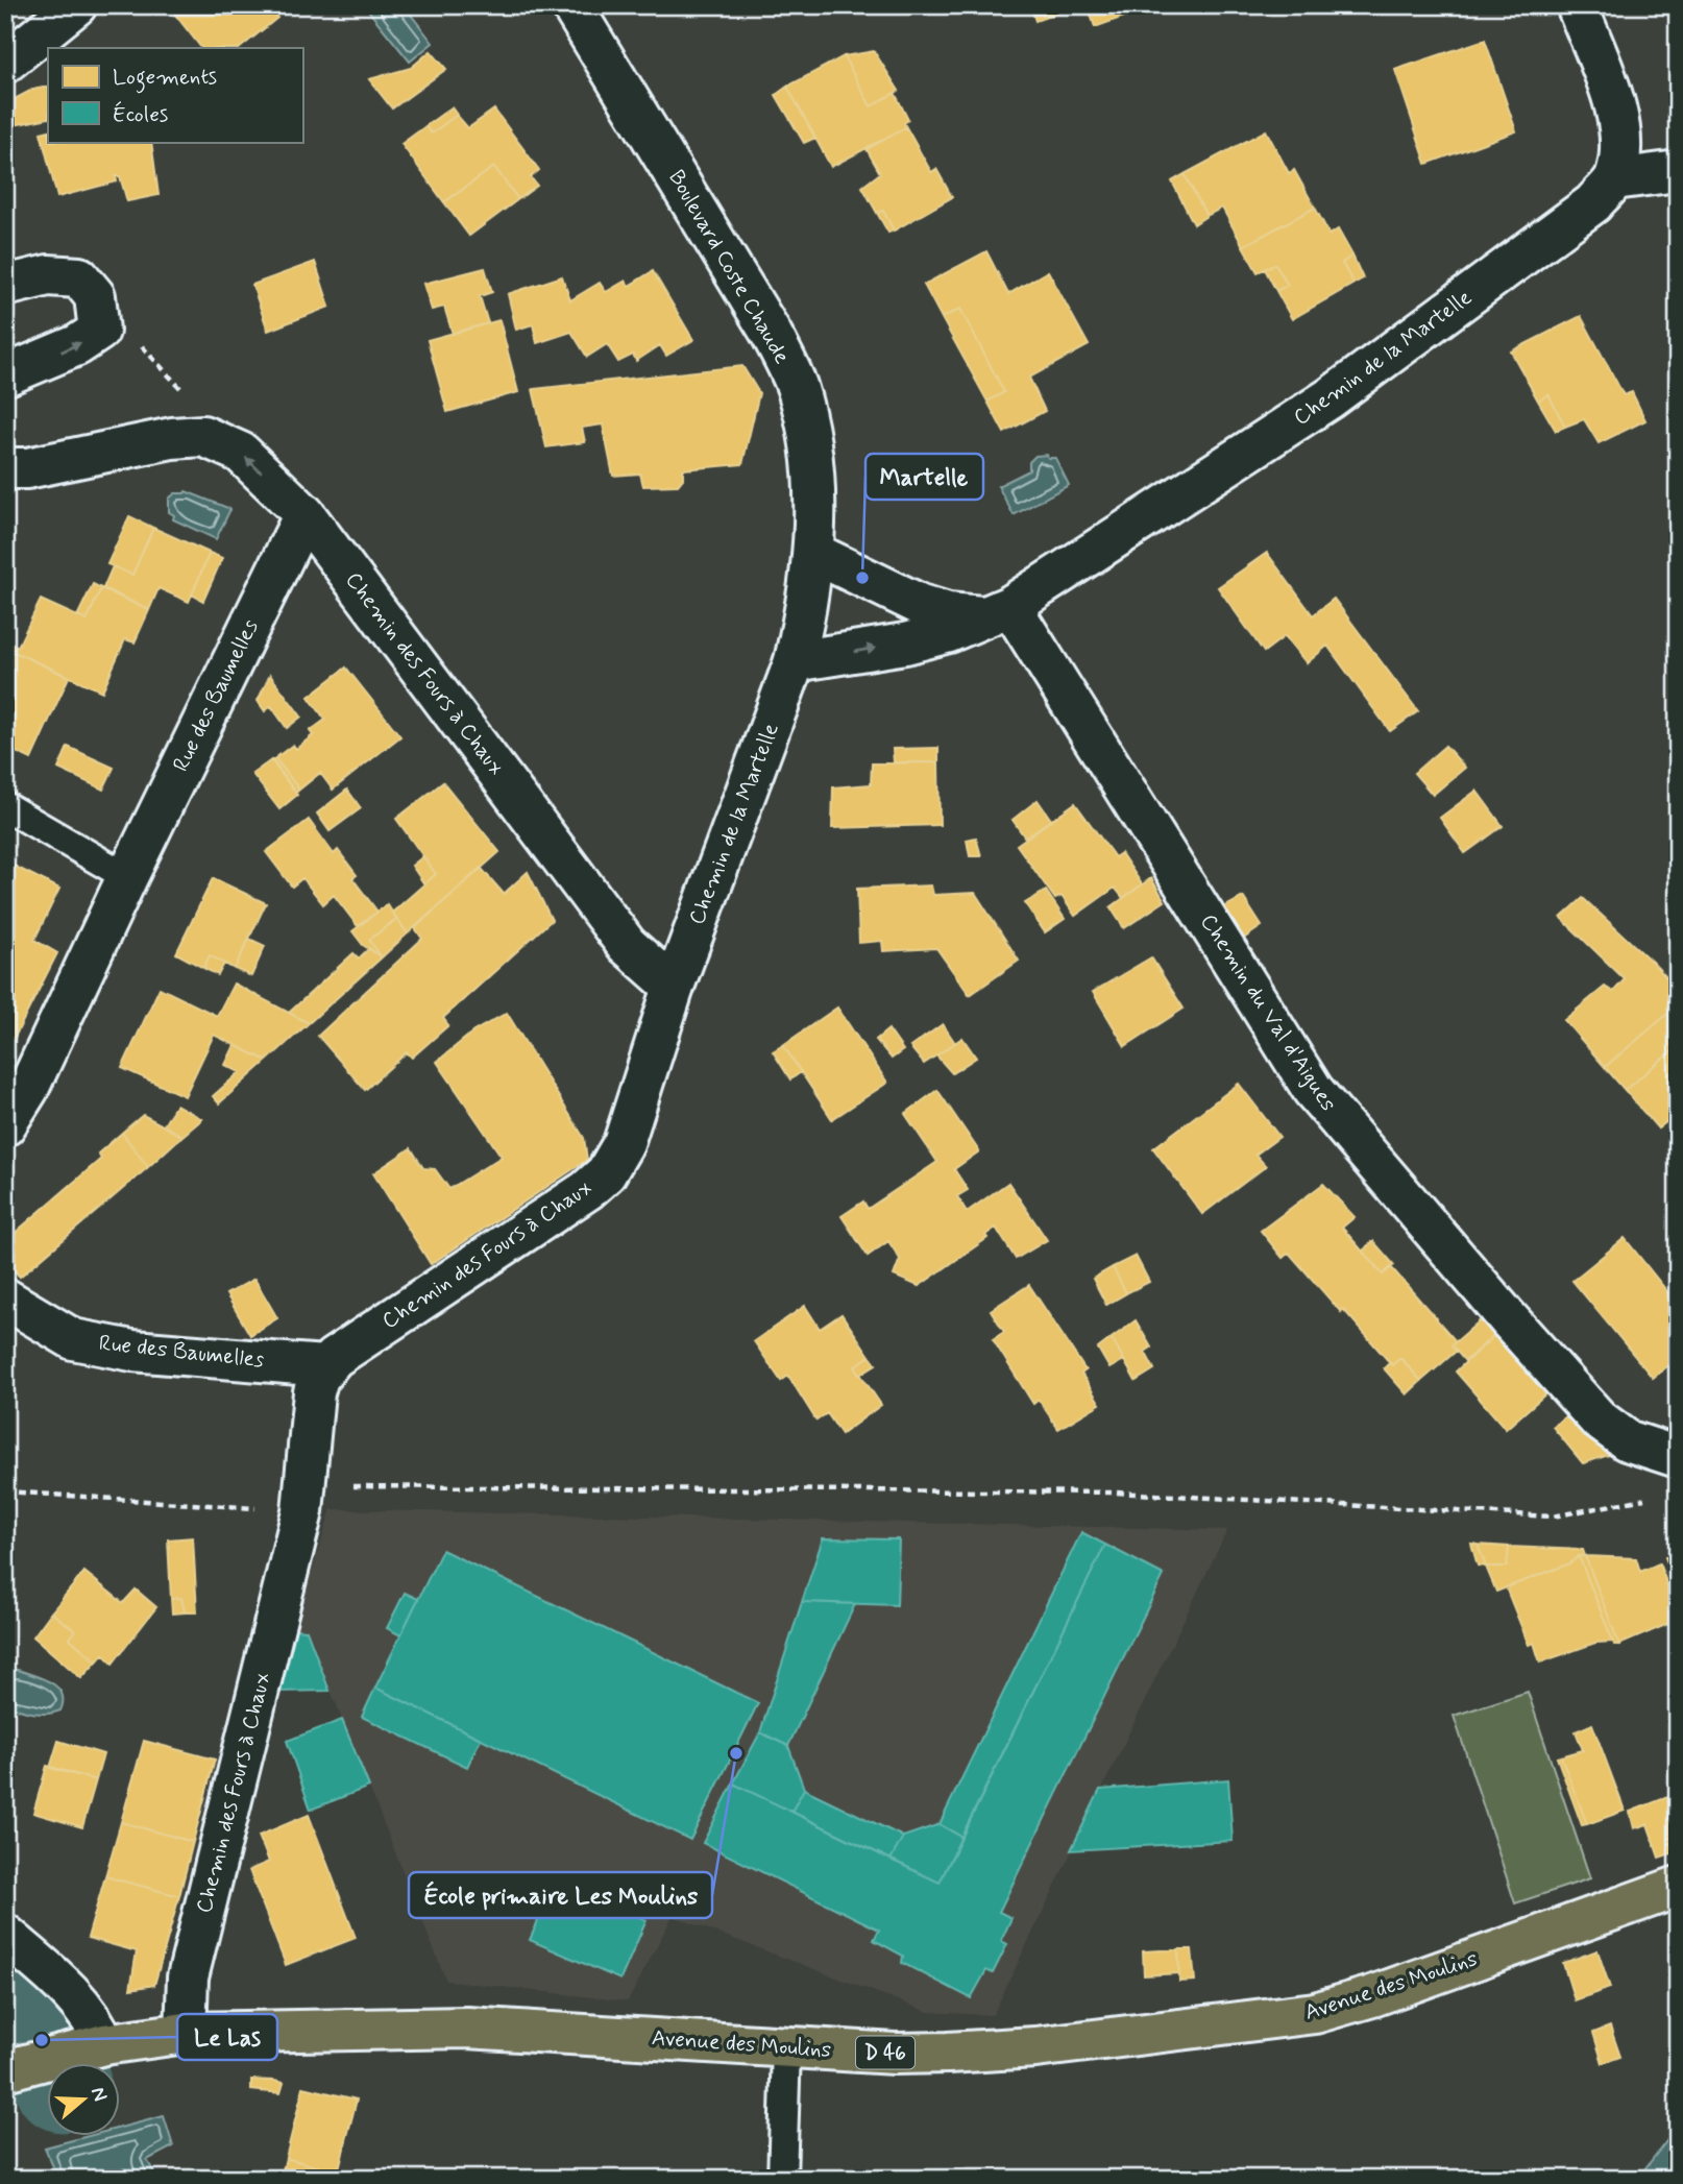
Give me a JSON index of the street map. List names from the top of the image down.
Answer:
{
  "streets": {
    "main road": ["Avenue des Moulins", "D 46"],
    "street": [
      "Boulevard Coste Chaude",
      "Chemin de la Martelle",
      "Chemin des Fours à Chaux",
      "Rue des Baumelles",
      "Chemin du Val d'Aigues"
    ]
  },
  "crossings": [
    ["Boulevard Coste Chaude", "Chemin de la Martelle"],
    ["Chemin de la Martelle", "Chemin des Fours à Chaux"],
    ["Chemin de la Martelle", "Chemin du Val d'Aigues"],
    ["Chemin des Fours à Chaux", "Rue des Baumelles"],
    ["Chemin des Fours à Chaux", "Avenue des Moulins"]
  ],
  "places": ["Martelle", "École primaire Les Moulins", "Le Las"],
  "legend": ["Logements", "Écoles"],
  "north": "right"
}
